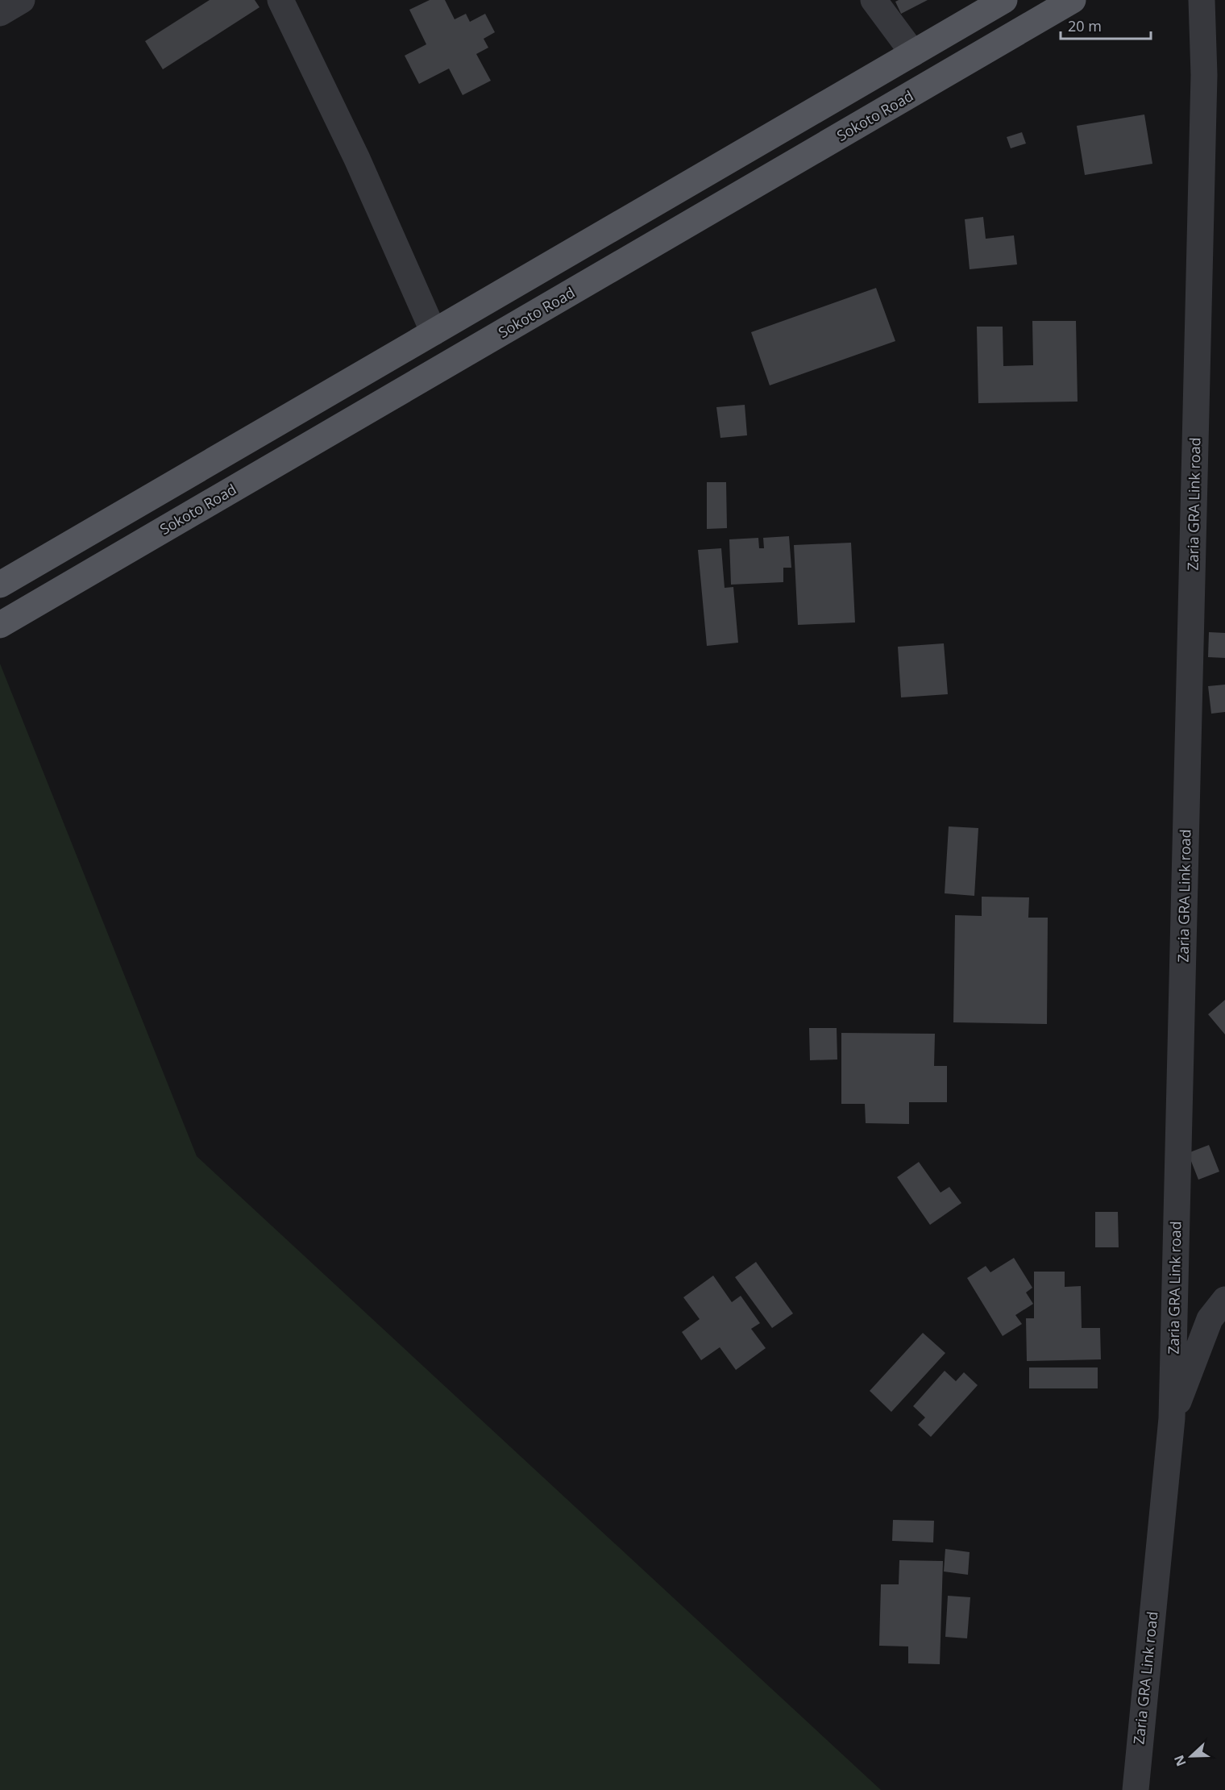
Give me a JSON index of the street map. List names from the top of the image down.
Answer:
{
  "streets": {
    "main road": ["Sokoto Road"],
    "street": ["Zaria GRA Link road"]
  },
  "scale_bar": "20 m",
  "north": "left"
}
